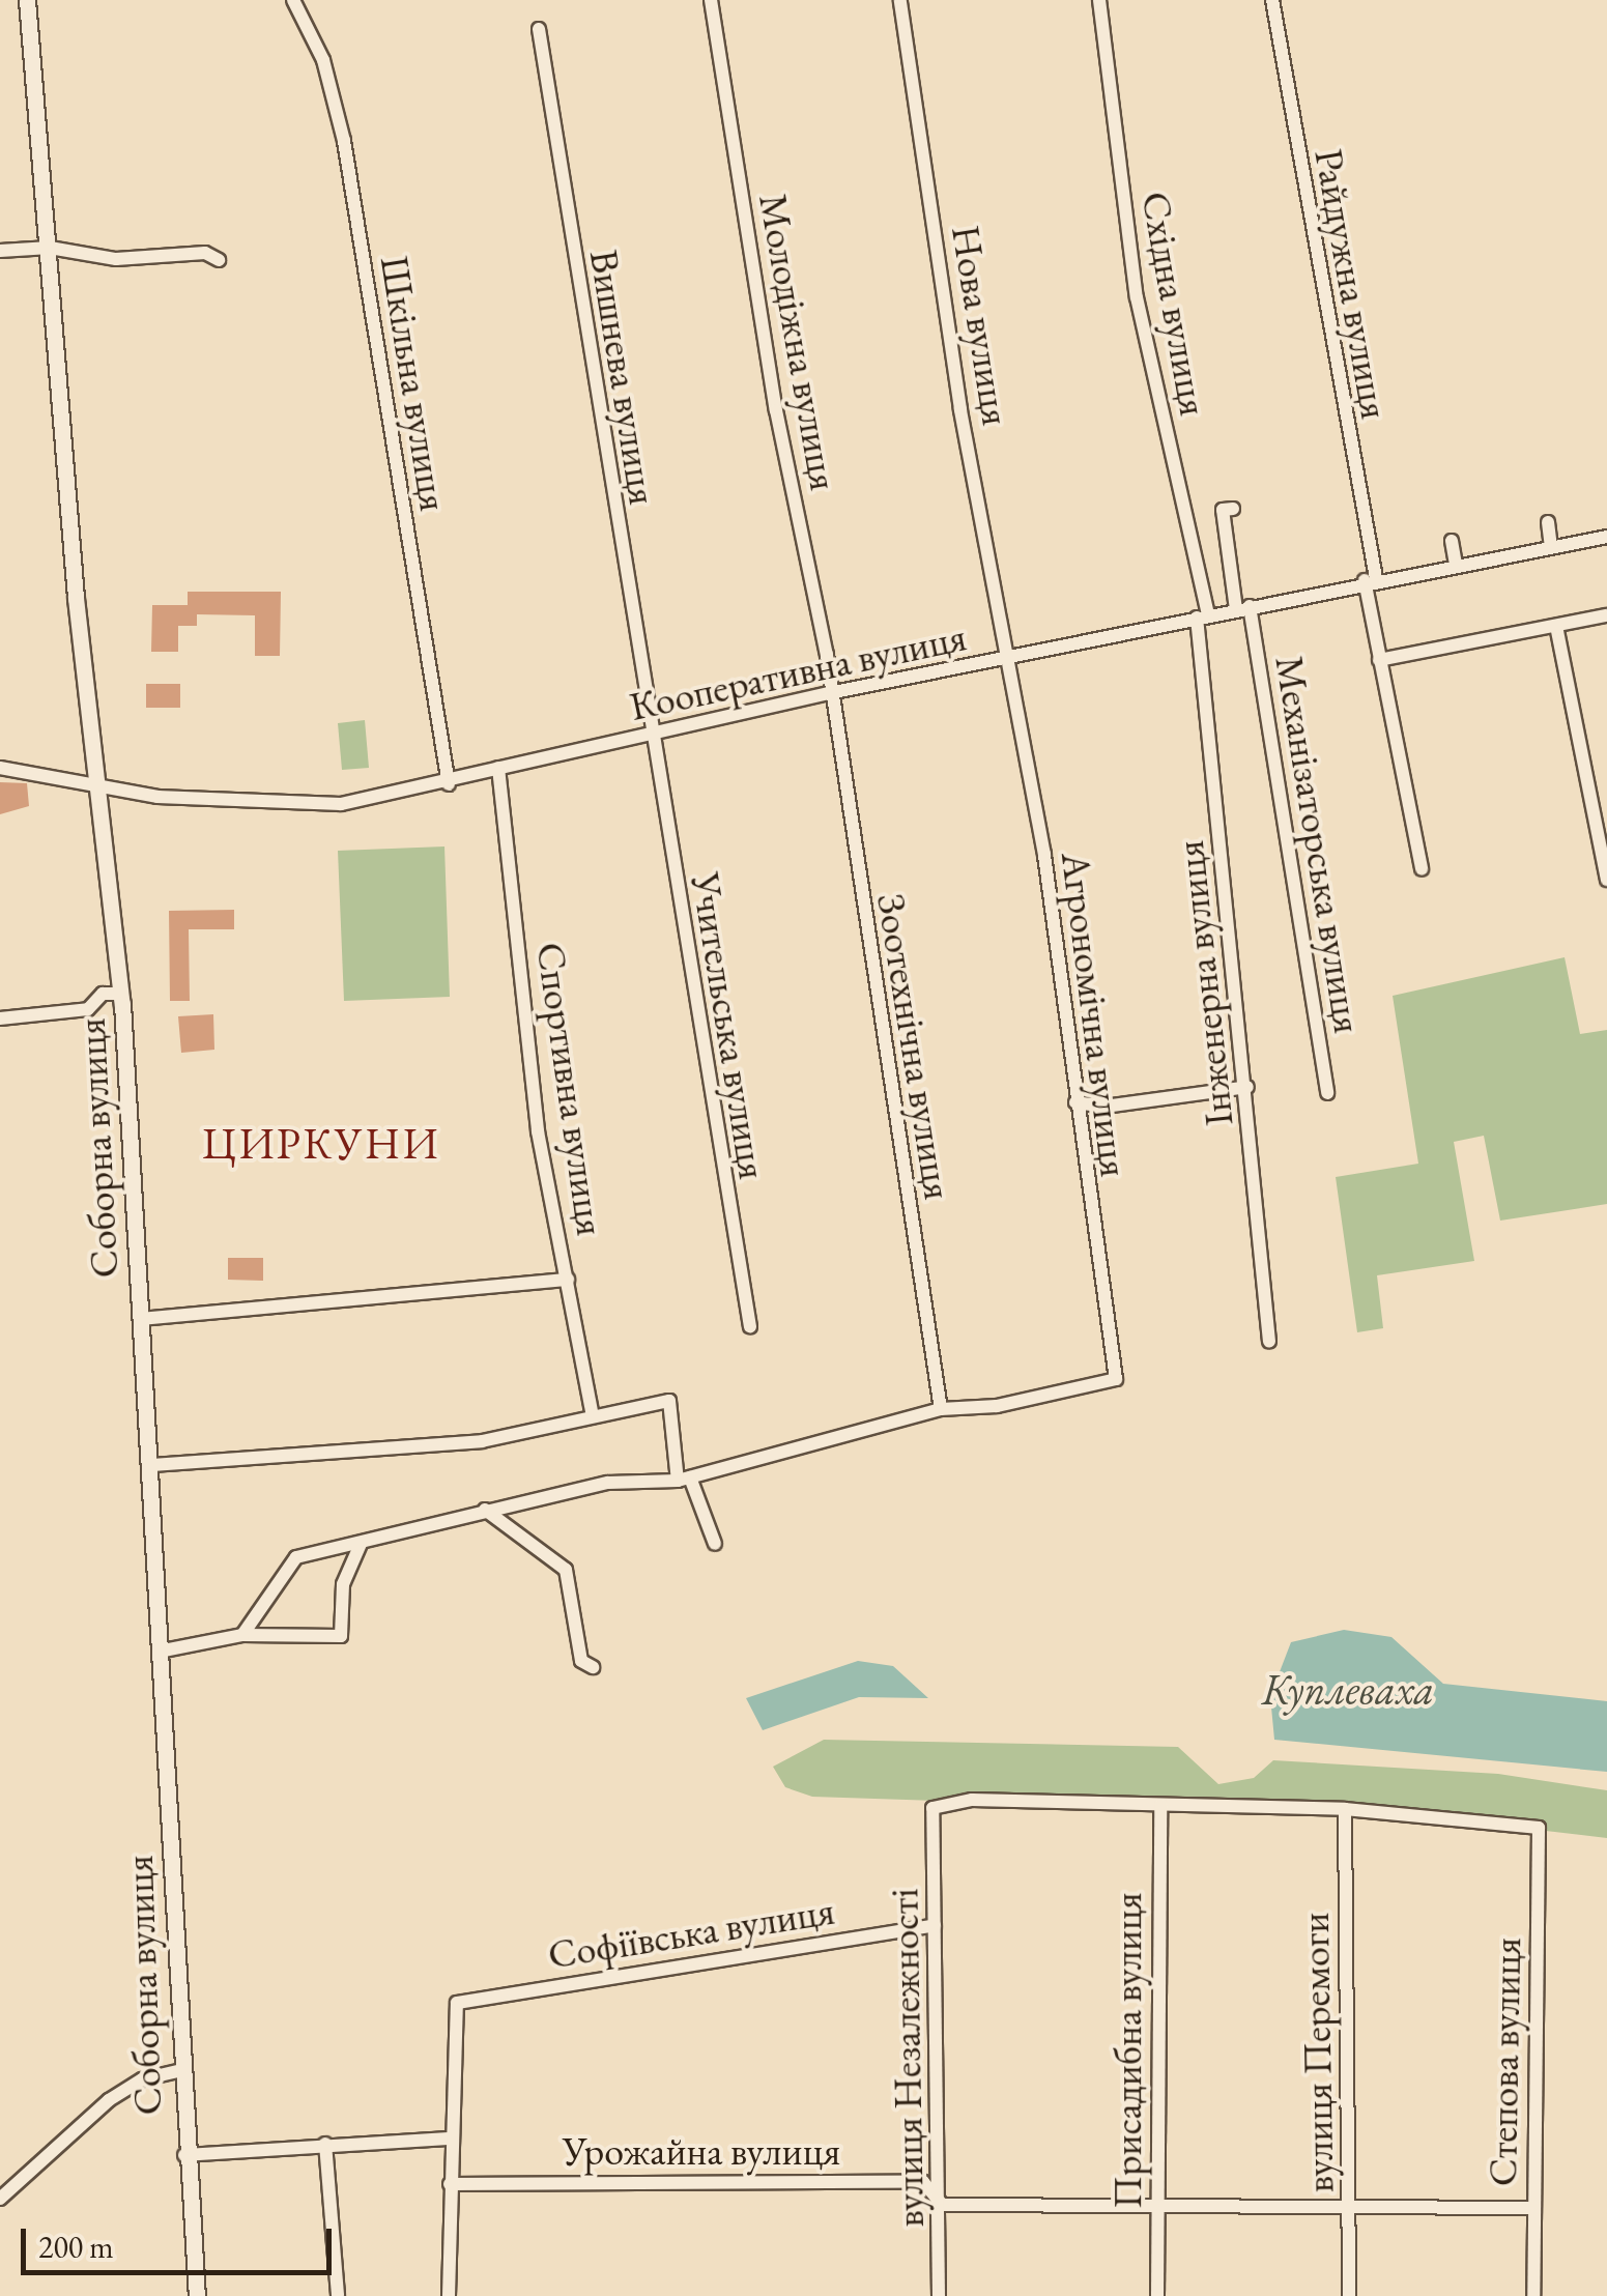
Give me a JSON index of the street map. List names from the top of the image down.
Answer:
{
  "streets": {
    "street": [
      "Райдужна вулиця",
      "Східна вулиця",
      "Нова вулиця",
      "Молодіжна вулиця",
      "Вишнева вулиця",
      "Шкільна вулиця",
      "Кооперативна вулиця",
      "Механізаторська вулиця",
      "Інженерна вулиця",
      "Агрономічна вулиця",
      "Учительська вулиця",
      "Зоотехнічна вулиця",
      "Спортивна вулиця",
      "Соборна вулиця",
      "Софіївська вулиця",
      "Присадибна вулиця",
      "вулиця Перемоги",
      "вулиця Незалежності",
      "Степова вулиця",
      "Урожайна вулиця"
    ]
  },
  "crossings": [
    ["Райдужна вулиця", "Кооперативна вулиця"],
    ["Східна вулиця", "Кооперативна вулиця"],
    ["Східна вулиця", "Інженерна вулиця"],
    ["Нова вулиця", "Кооперативна вулиця"],
    ["Нова вулиця", "Агрономічна вулиця"],
    ["Молодіжна вулиця", "Кооперативна вулиця"],
    ["Молодіжна вулиця", "Зоотехнічна вулиця"],
    ["Вишнева вулиця", "Кооперативна вулиця"],
    ["Вишнева вулиця", "Учительська вулиця"],
    ["Шкільна вулиця", "Кооперативна вулиця"],
    ["Кооперативна вулиця", "Механізаторська вулиця"],
    ["Кооперативна вулиця", "Інженерна вулиця"],
    ["Кооперативна вулиця", "Агрономічна вулиця"],
    ["Кооперативна вулиця", "Учительська вулиця"],
    ["Кооперативна вулиця", "Зоотехнічна вулиця"],
    ["Кооперативна вулиця", "Спортивна вулиця"],
    ["Кооперативна вулиця", "Соборна вулиця"],
    ["Агрономічна вулиця", "Зоотехнічна вулиця"],
    ["Софіївська вулиця", "вулиця Незалежності"],
    ["Присадибна вулиця", "вулиця Незалежності"],
    ["вулиця Перемоги", "Степова вулиця"],
    ["вулиця Незалежності", "Урожайна вулиця"]
  ],
  "districts": ["ЦИРКУНИ"],
  "water": ["Куплеваха"],
  "scale_bar": "200 m"
}
